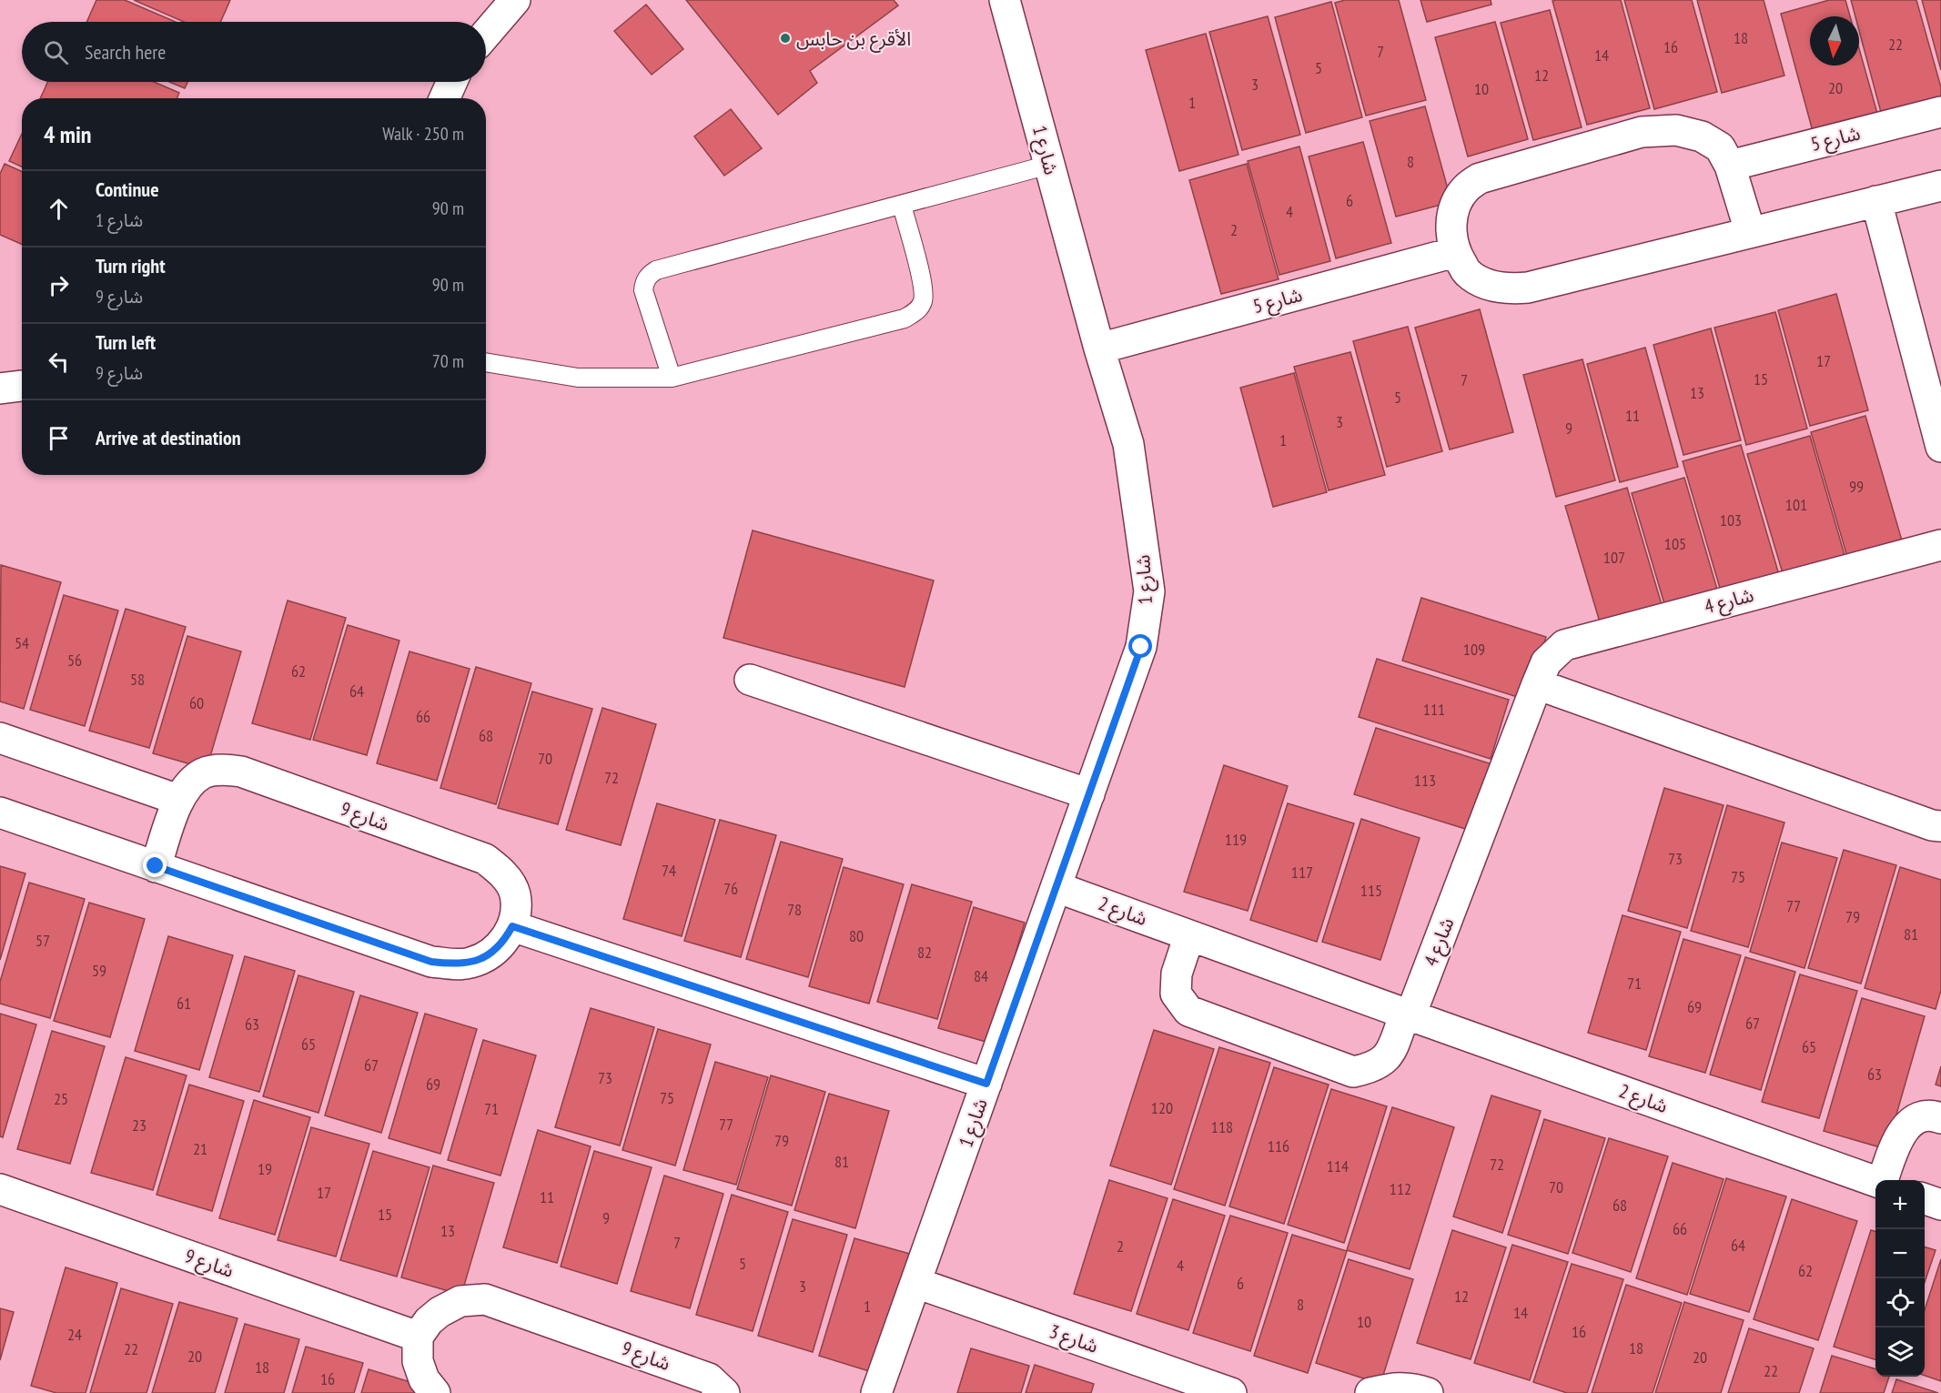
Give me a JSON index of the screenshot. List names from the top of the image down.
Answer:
{
  "streets": {
    "street": [
      "شارع 5",
      "شارع 1",
      "شارع 4",
      "شارع 9",
      "شارع 2",
      "شارع 3"
    ]
  },
  "crossings": [
    ["شارع 5", "شارع 1"],
    ["شارع 1", "شارع 2"],
    ["شارع 1", "شارع 3"],
    ["شارع 4", "شارع 2"]
  ],
  "places": ["الأقرع بن حابس"],
  "house_numbers": [
    "18",
    "22",
    "16",
    "7",
    "14",
    "5",
    "12",
    "3",
    "20",
    "10",
    "1",
    "8",
    "6",
    "4",
    "2",
    "17",
    "15",
    "7",
    "13",
    "5",
    "11",
    "3",
    "9",
    "1",
    "99",
    "101",
    "103",
    "105",
    "107",
    "54",
    "109",
    "56",
    "62",
    "58",
    "64",
    "60",
    "111",
    "66",
    "68",
    "70",
    "72",
    "113",
    "119",
    "73",
    "74",
    "117",
    "75",
    "76",
    "115",
    "77",
    "78",
    "79",
    "81",
    "80",
    "57",
    "82",
    "59",
    "84",
    "71",
    "61",
    "69",
    "67",
    "63",
    "65",
    "65",
    "67",
    "63",
    "73",
    "69",
    "75",
    "25",
    "120",
    "71",
    "77",
    "23",
    "118",
    "79",
    "116",
    "21",
    "81",
    "72",
    "114",
    "19",
    "70",
    "112",
    "17",
    "11",
    "68",
    "15",
    "9",
    "66",
    "13",
    "7",
    "64",
    "2",
    "5",
    "4",
    "62",
    "6",
    "3",
    "12",
    "8",
    "1",
    "14",
    "10",
    "16",
    "24",
    "18",
    "22",
    "20",
    "20",
    "18",
    "22",
    "16"
  ],
  "north": "bottom",
  "page": {
    "search": "Search here",
    "heading": ["4 min", "Walk · 250 m"],
    "list": [
      ["Continue", "شارع 1", "90 m"],
      ["Turn right", "شارع 9", "90 m"],
      ["Turn left", "شارع 9", "70 m"],
      "Arrive at destination"
    ],
    "map_buttons": ["+", "−"]
  }
}
